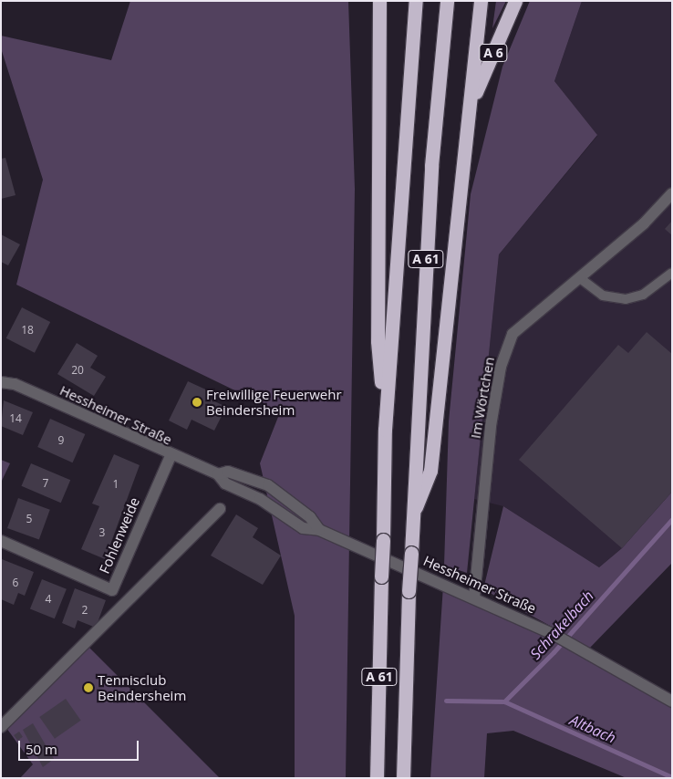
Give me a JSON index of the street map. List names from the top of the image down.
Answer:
{
  "streets": {
    "highway": ["A 6", "A 61"],
    "street": ["Im Wörtchen", "Hessheimer Straße", "Fohlenweide"]
  },
  "crossings": [
    ["Im Wörtchen", "Hessheimer Straße"],
    ["Hessheimer Straße", "Fohlenweide"]
  ],
  "water": ["Schrakelbach", "Altbach"],
  "places": ["Freiwillige Feuerwehr Beindersheim", "Tennisclub Beindersheim"],
  "house_numbers": [
    "18",
    "20",
    "14",
    "9",
    "7",
    "1",
    "5",
    "3",
    "6",
    "4",
    "2"
  ],
  "scale_bar": "50 m"
}
